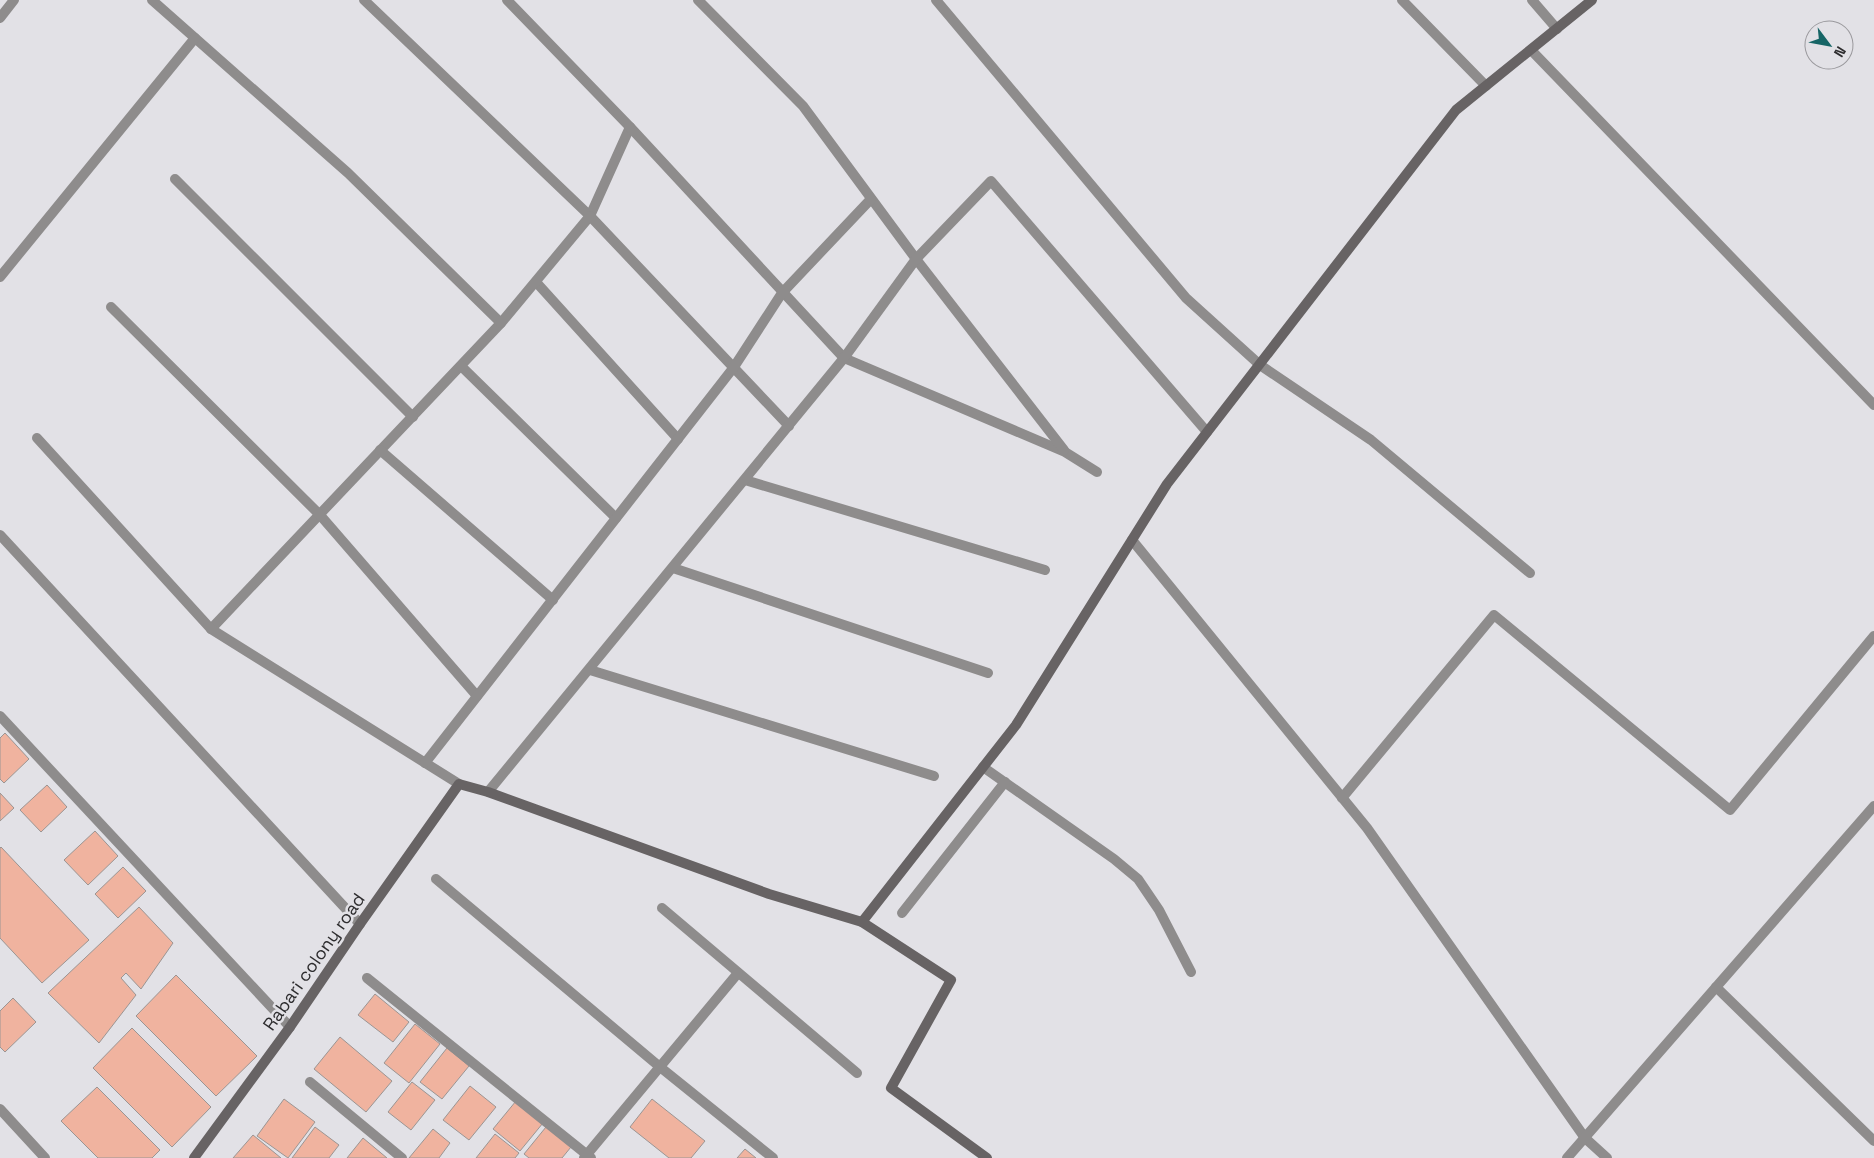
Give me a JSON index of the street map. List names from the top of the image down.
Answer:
{
  "streets": {
    "street": ["Rabari colony road"]
  },
  "north": "bottom right"
}
